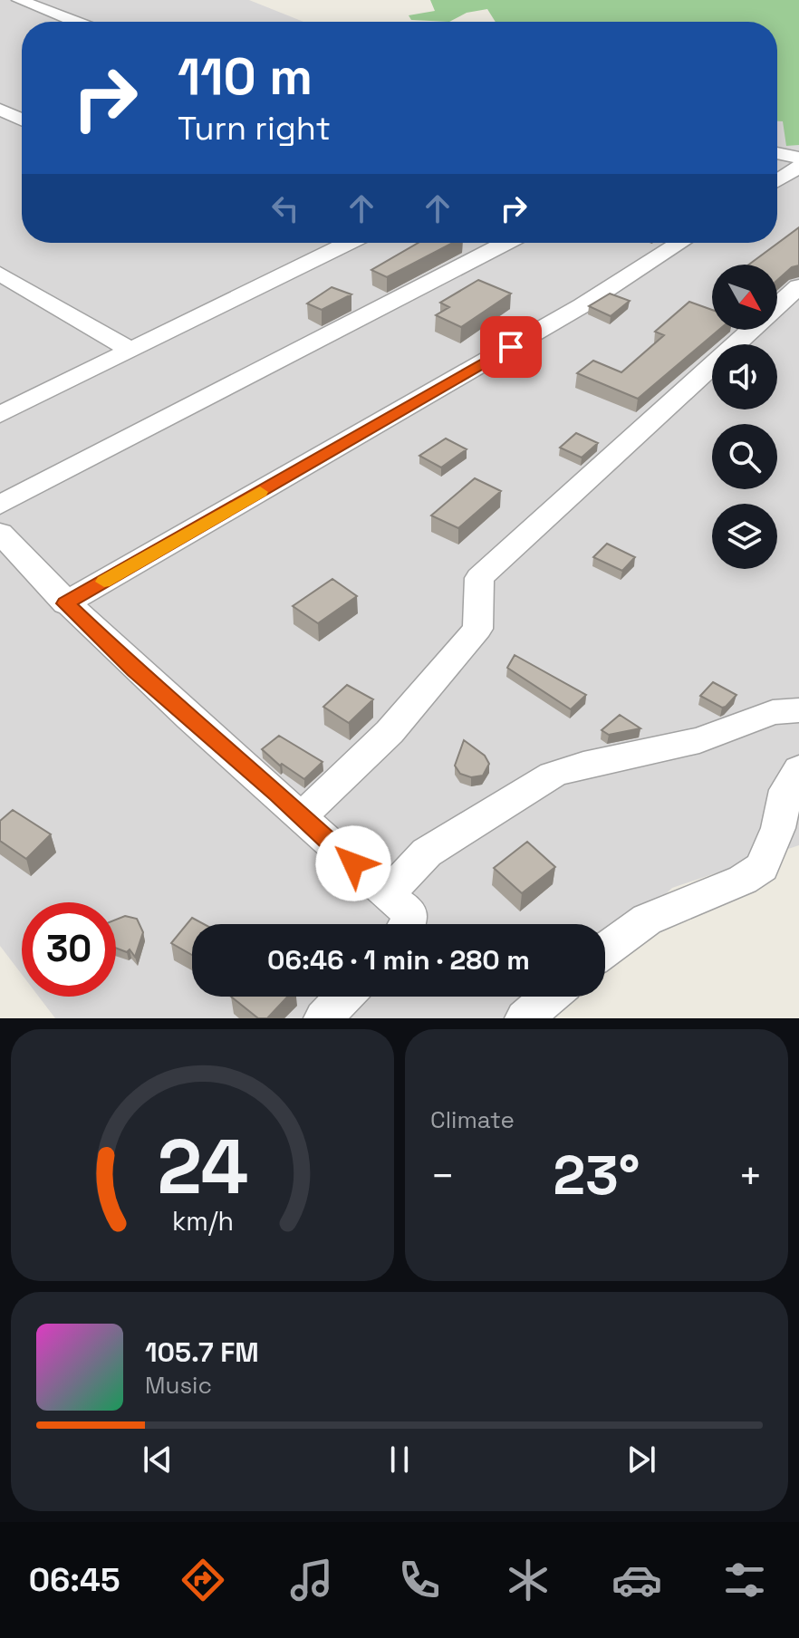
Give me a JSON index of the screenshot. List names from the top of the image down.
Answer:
{
  "north": "bottom right",
  "page": {
    "turn": ["110 m", "Turn right"],
    "limit": "30",
    "trip": "06:46 · 1 min · 280 m",
    "tile": "Climate",
    "heat": ["−", "23°", "+"],
    "song": ["105.7 FM", "Music"],
    "tabs": "06:45",
    "gauge": ["24", "km/h"]
  }
}
